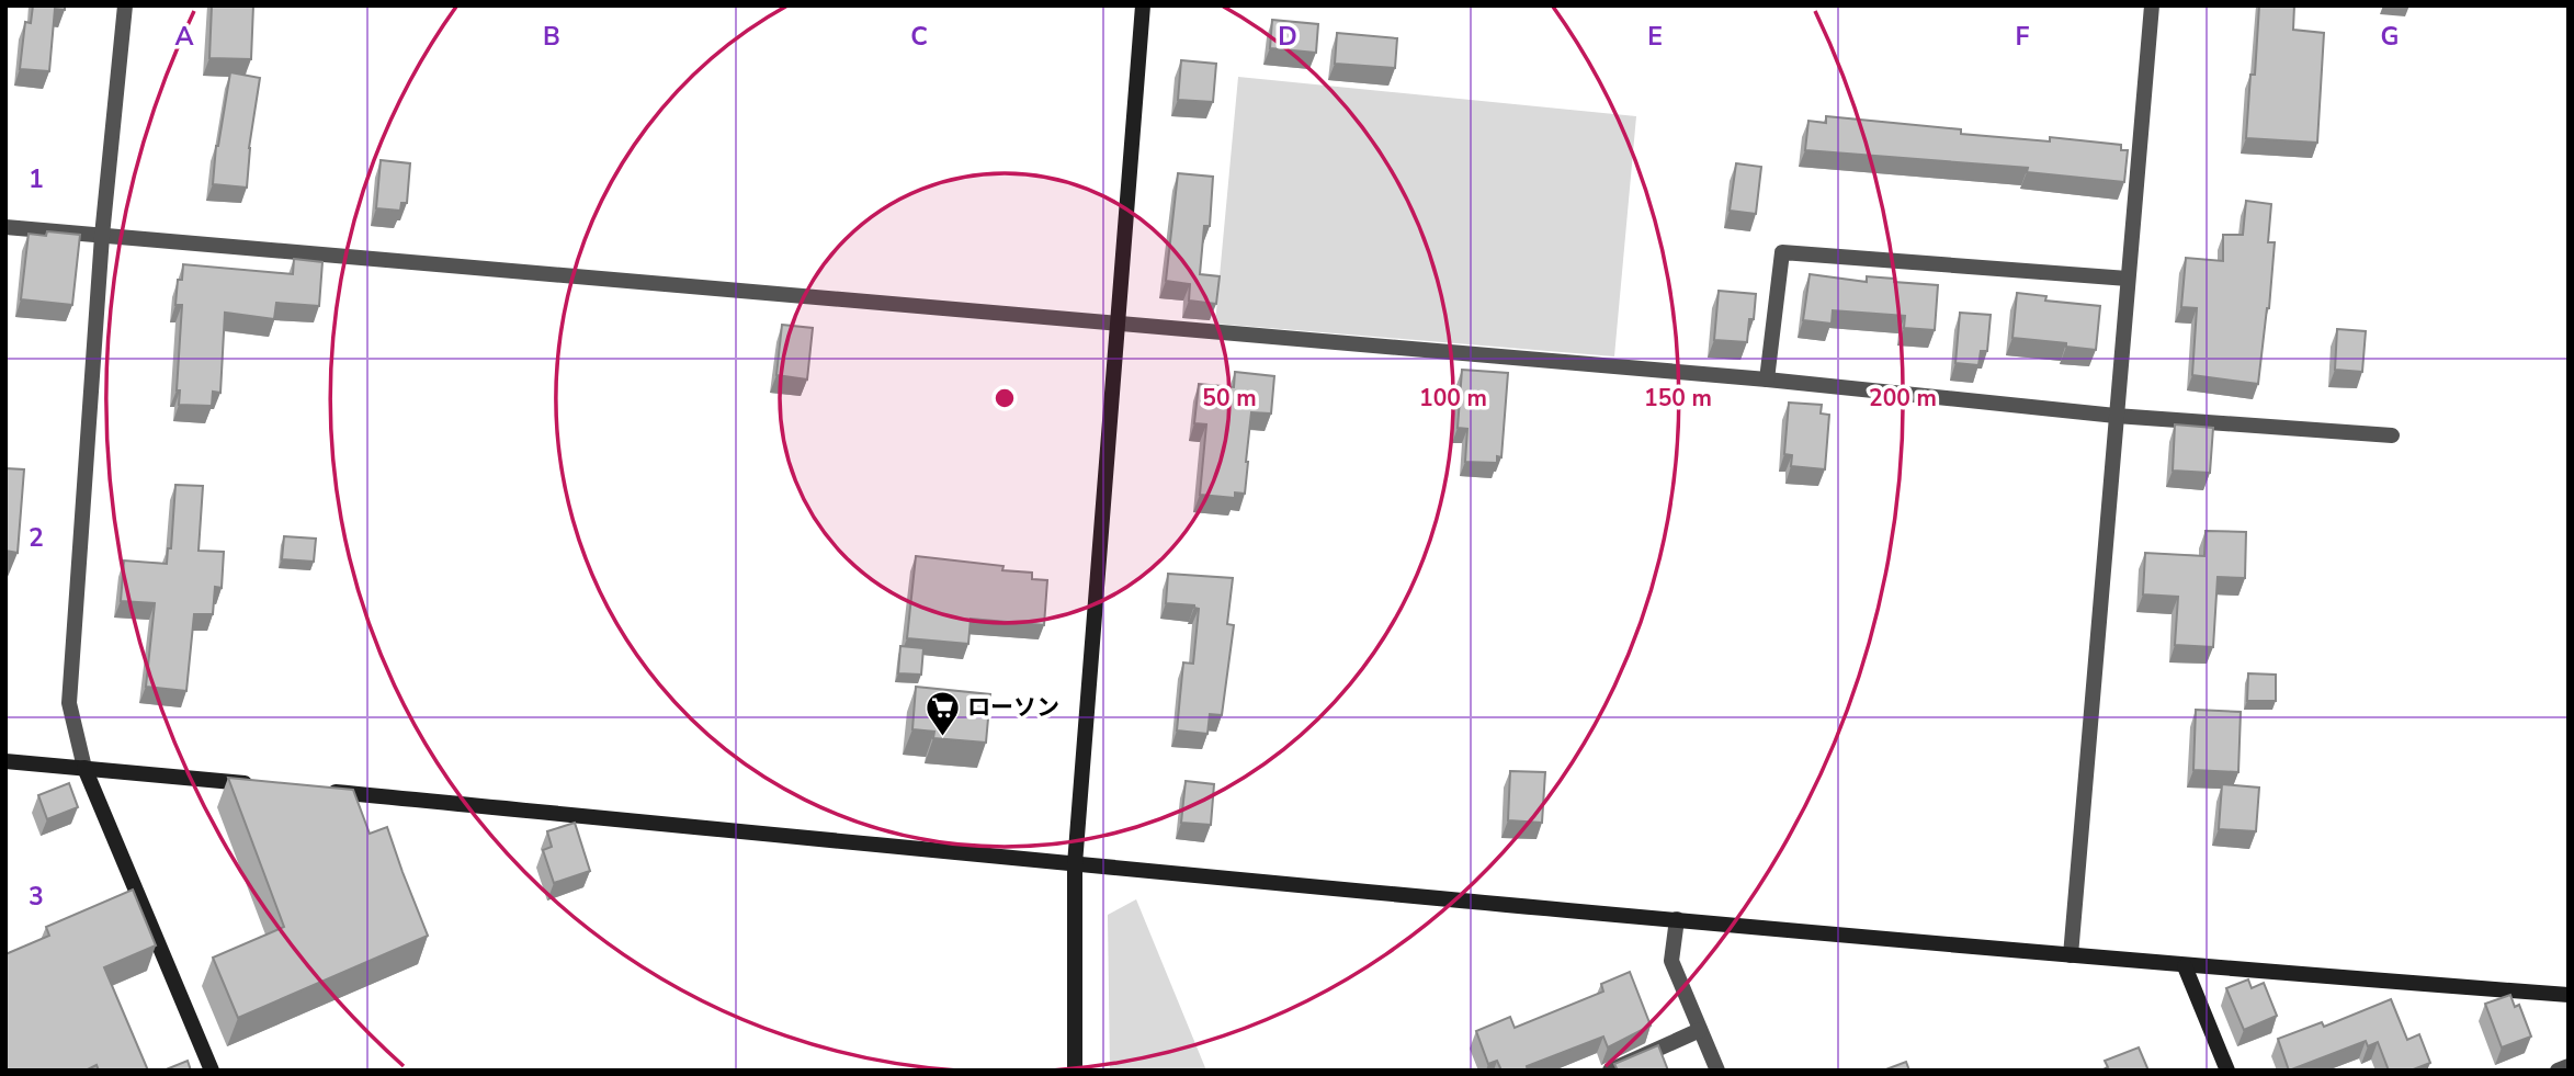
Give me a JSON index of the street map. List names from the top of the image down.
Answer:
{
  "places": {
    "supermarket": ["ローソン"]
  },
  "grid": {
    "columns": [
      "A",
      "B",
      "C",
      "D",
      "E",
      "F",
      "G"
    ],
    "rows": ["1", "2", "3"]
  },
  "rings": [
    "50 m",
    "100 m",
    "150 m",
    "200 m"
  ]
}
